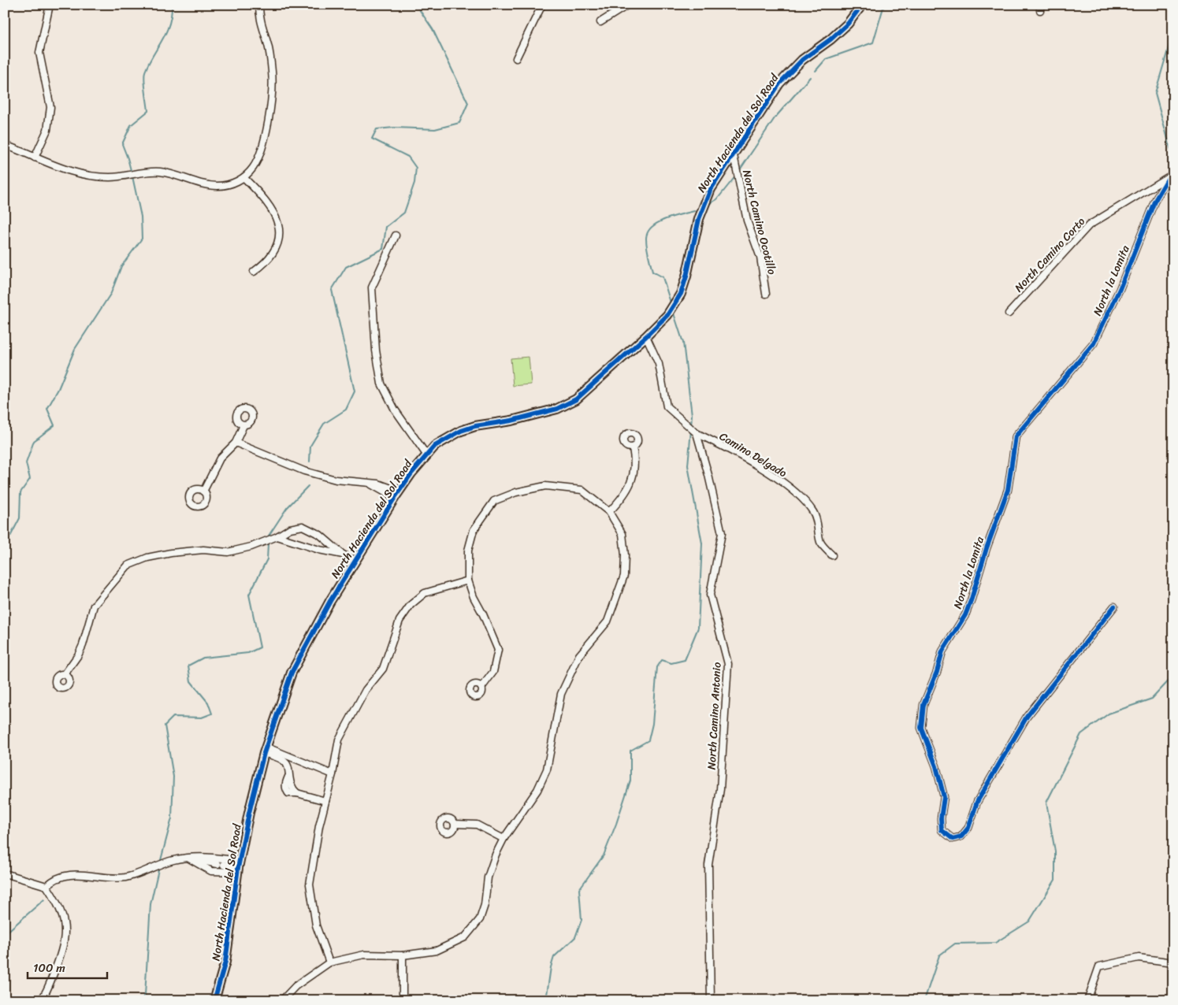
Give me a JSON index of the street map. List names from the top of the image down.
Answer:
{
  "streets": {
    "street": [
      "North Hacienda del Sol Road",
      "North Camino Ocotillo",
      "North Camino Corto",
      "North la Lomita",
      "Camino Delgado",
      "North Camino Antonio"
    ]
  },
  "crossings": [
    ["North Hacienda del Sol Road", "North Camino Ocotillo"],
    ["North Camino Corto", "North la Lomita"],
    ["Camino Delgado", "North Camino Antonio"]
  ],
  "scale_bar": "100 m"
}
